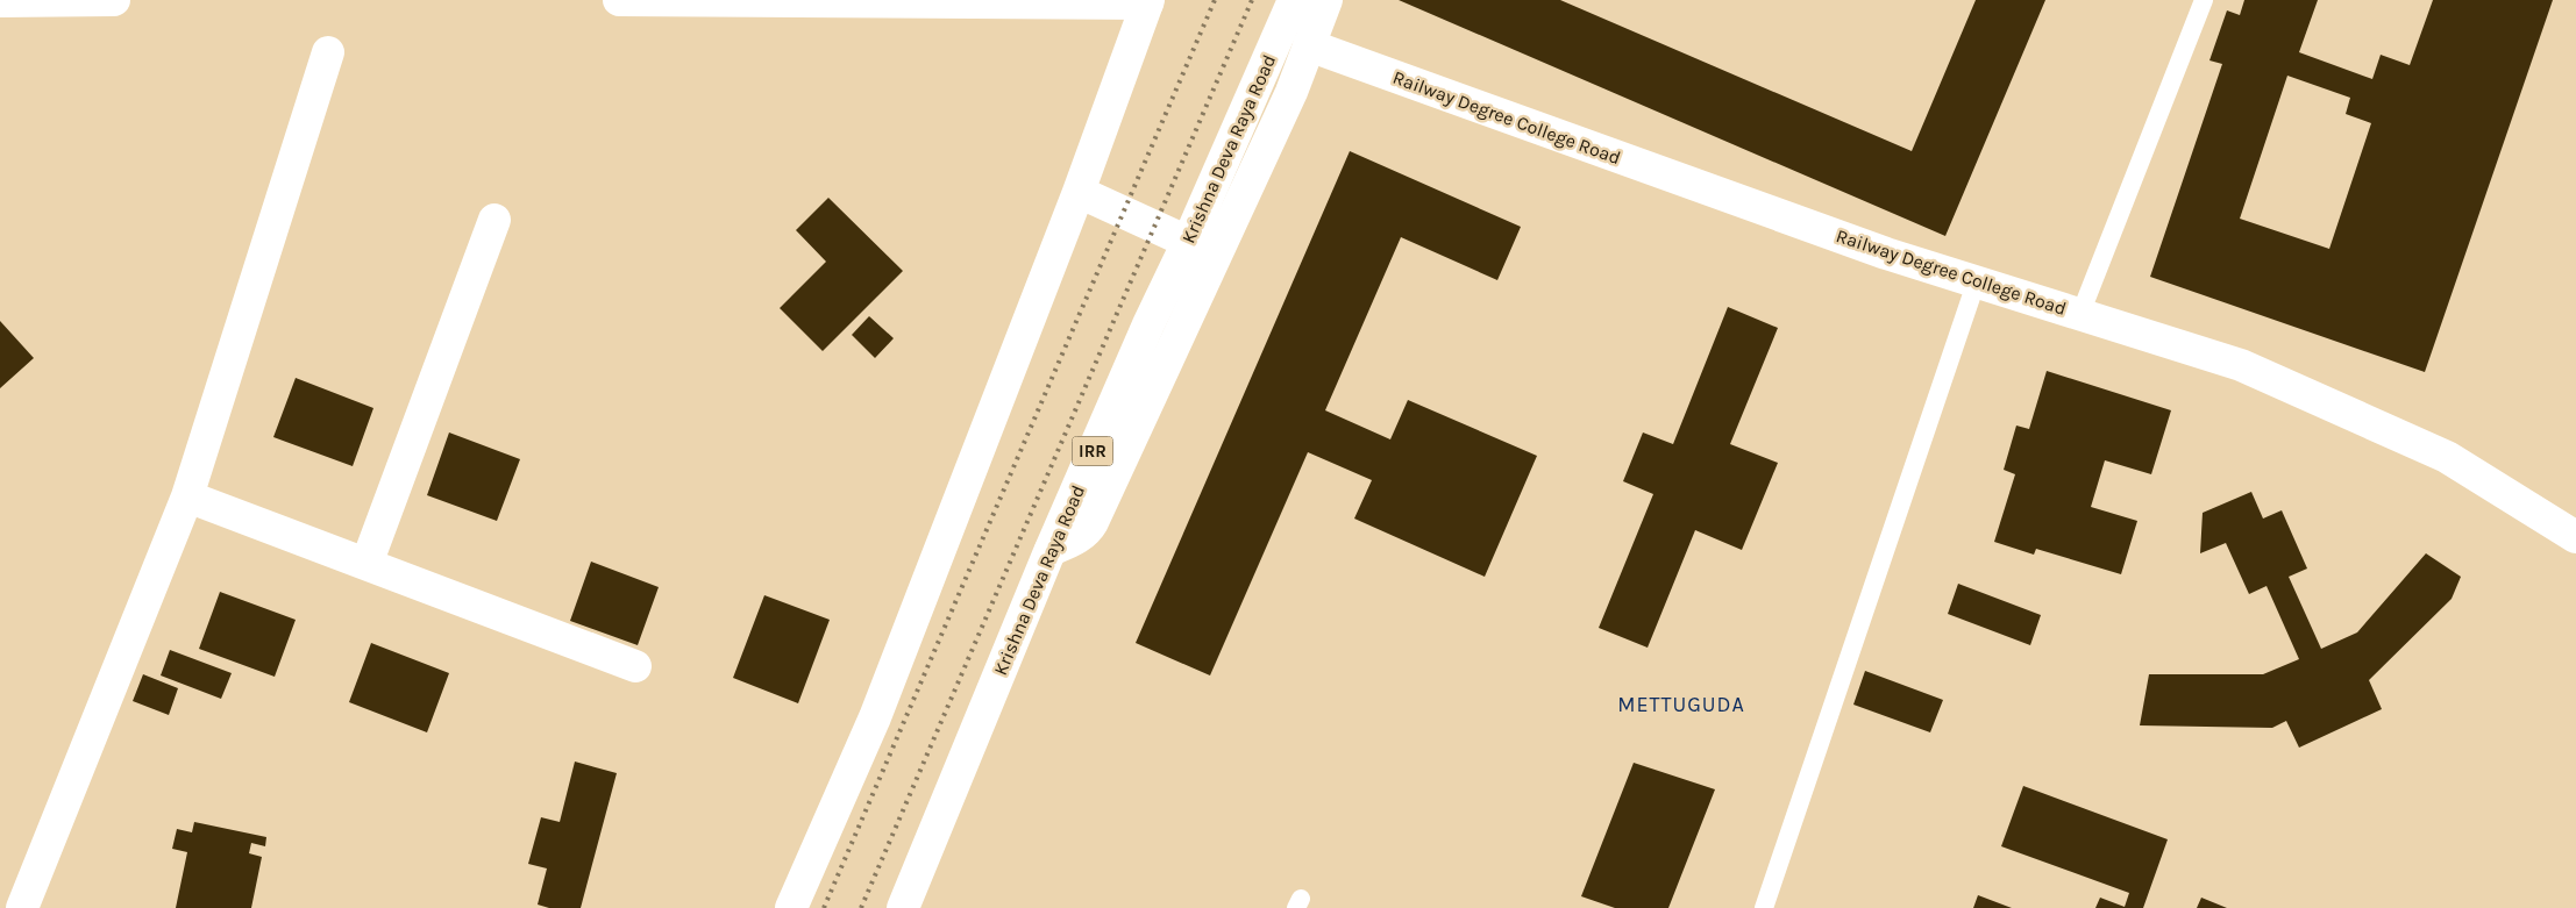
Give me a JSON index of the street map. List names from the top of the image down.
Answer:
{
  "streets": {
    "street": ["Railway Degree College Road", "Krishna Deva Raya Road", "IRR"]
  },
  "districts": ["METTUGUDA"]
}
